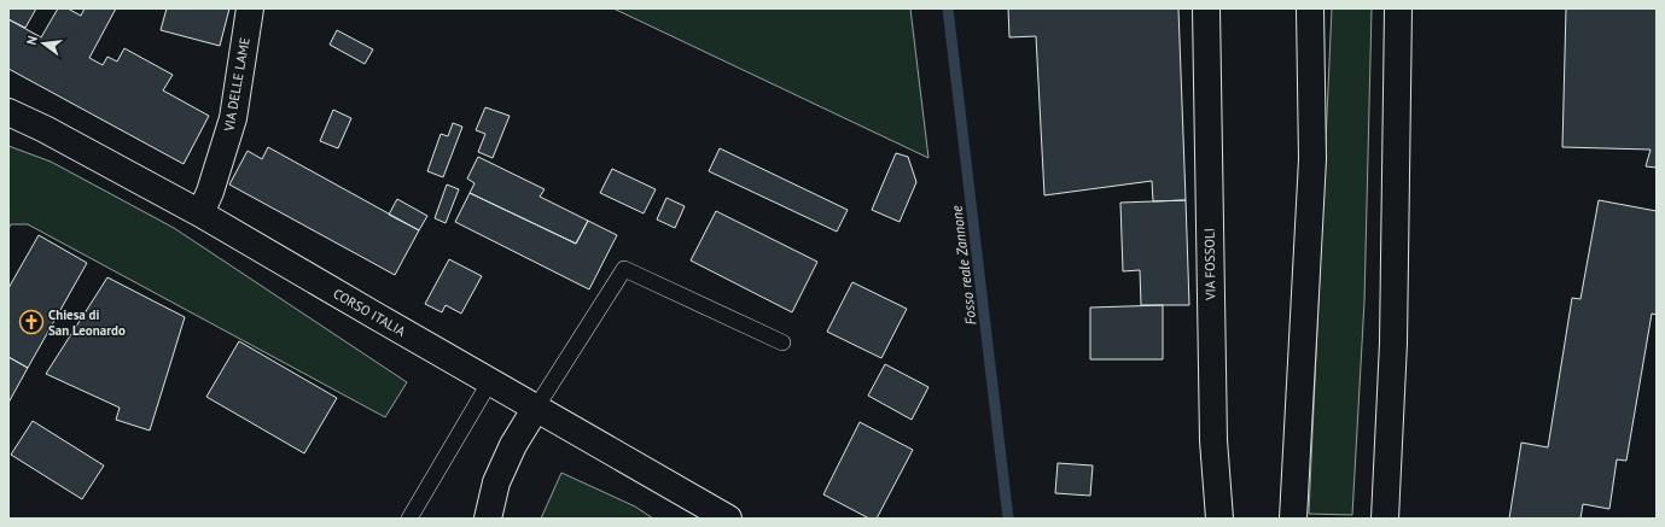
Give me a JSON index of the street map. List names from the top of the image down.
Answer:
{
  "streets": {
    "main road": ["VIA DELLE LAME", "VIA FOSSOLI", "CORSO ITALIA"]
  },
  "crossings": [
    ["VIA DELLE LAME", "CORSO ITALIA"]
  ],
  "water": ["Fosso reale Zannone"],
  "places": {
    "church": ["Chiesa di San Leonardo"]
  },
  "north": "left"
}
